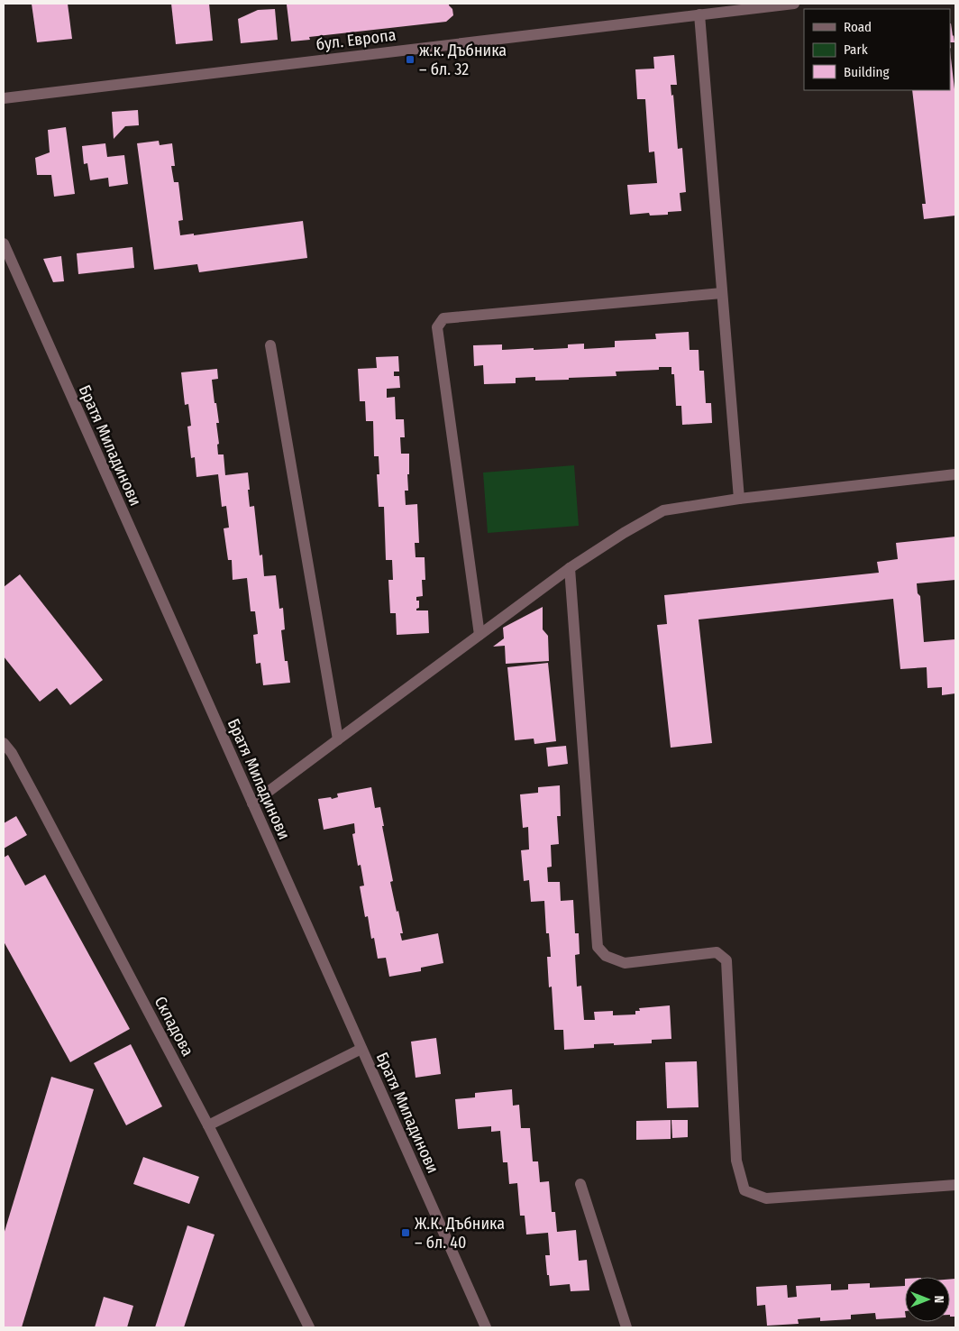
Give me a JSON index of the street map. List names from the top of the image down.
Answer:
{
  "streets": {
    "street": ["бул. Европа", "Братя Миладинови", "Складова"]
  },
  "places": {
    "transit": ["ж.к. Дъбника – бл. 32", "Ж.К. Дъбника – бл. 40"]
  },
  "legend": ["Road", "Park", "Building"],
  "north": "right"
}
